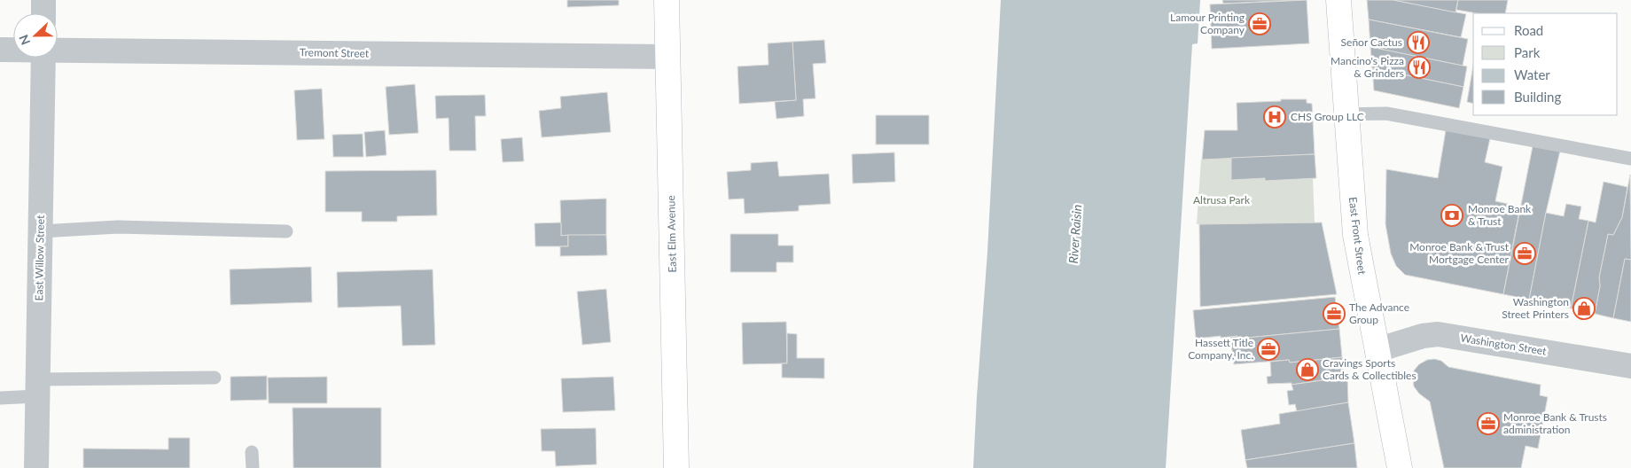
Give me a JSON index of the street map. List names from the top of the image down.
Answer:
{
  "streets": {
    "street": [
      "Tremont Street",
      "East Elm Avenue",
      "East Front Street",
      "East Willow Street",
      "Washington Street"
    ]
  },
  "crossings": [
    ["Tremont Street", "East Elm Avenue"],
    ["East Front Street", "Washington Street"]
  ],
  "water": ["River Raisin"],
  "parks": ["Altrusa Park"],
  "places": {
    "office": [
      "Lamour Printing Company",
      "Monroe Bank & Trust Mortgage Center",
      "The Advance Group",
      "Hassett Title Company, Inc.",
      "Monroe Bank & Trusts administration"
    ],
    "restaurant": ["Señor Cactus", "Mancino's Pizza & Grinders"],
    "hospital": ["CHS Group LLC"],
    "bank": ["Monroe Bank & Trust"],
    "shop": ["Washington Street Printers", "Cravings Sports Cards & Collectibles"]
  },
  "legend": [
    "Road",
    "Park",
    "Water",
    "Building"
  ],
  "north": "left"
}
